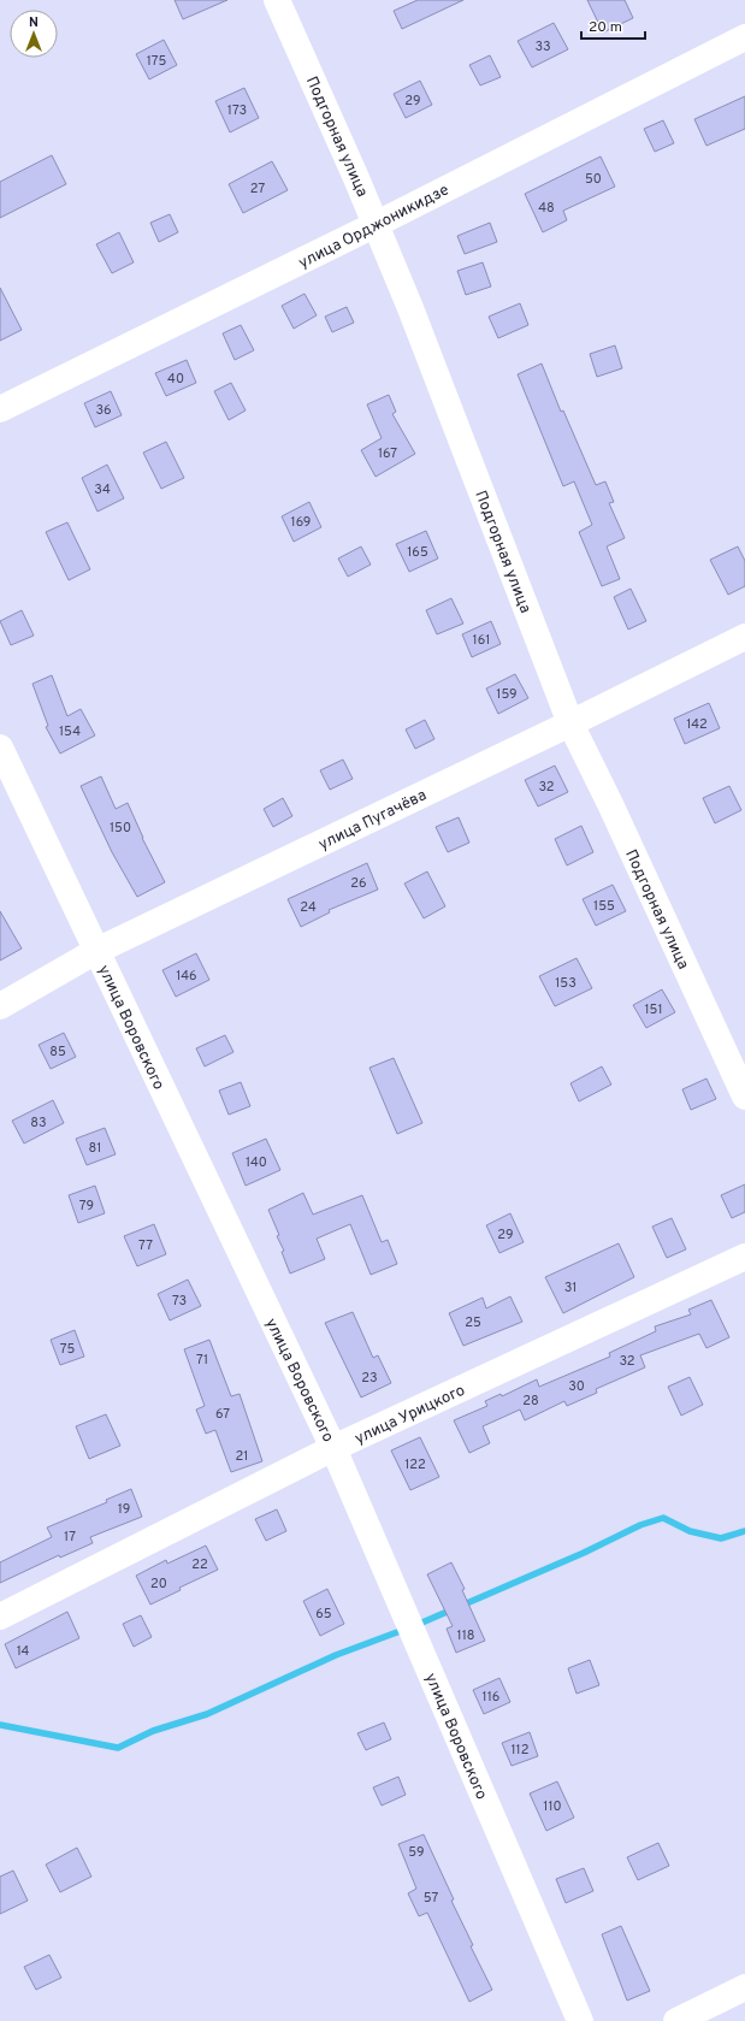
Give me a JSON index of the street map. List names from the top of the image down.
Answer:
{
  "streets": {
    "street": [
      "Подгорная улица",
      "улица Орджоникидзе",
      "улица Пугачёва",
      "улица Воровского",
      "улица Урицкого"
    ]
  },
  "crossings": [
    ["Подгорная улица", "улица Орджоникидзе"],
    ["Подгорная улица", "улица Пугачёва"],
    ["улица Пугачёва", "улица Воровского"],
    ["улица Воровского", "улица Урицкого"]
  ],
  "house_numbers": [
    "33",
    "175",
    "29",
    "173",
    "50",
    "27",
    "48",
    "40",
    "36",
    "167",
    "34",
    "169",
    "165",
    "161",
    "159",
    "142",
    "154",
    "32",
    "150",
    "26",
    "155",
    "24",
    "146",
    "153",
    "151",
    "85",
    "83",
    "81",
    "140",
    "79",
    "29",
    "77",
    "31",
    "73",
    "25",
    "75",
    "71",
    "32",
    "23",
    "30",
    "28",
    "67",
    "21",
    "122",
    "19",
    "17",
    "22",
    "20",
    "65",
    "118",
    "14",
    "116",
    "112",
    "110",
    "59",
    "57"
  ],
  "scale_bar": "20 m",
  "north": "top"
}
